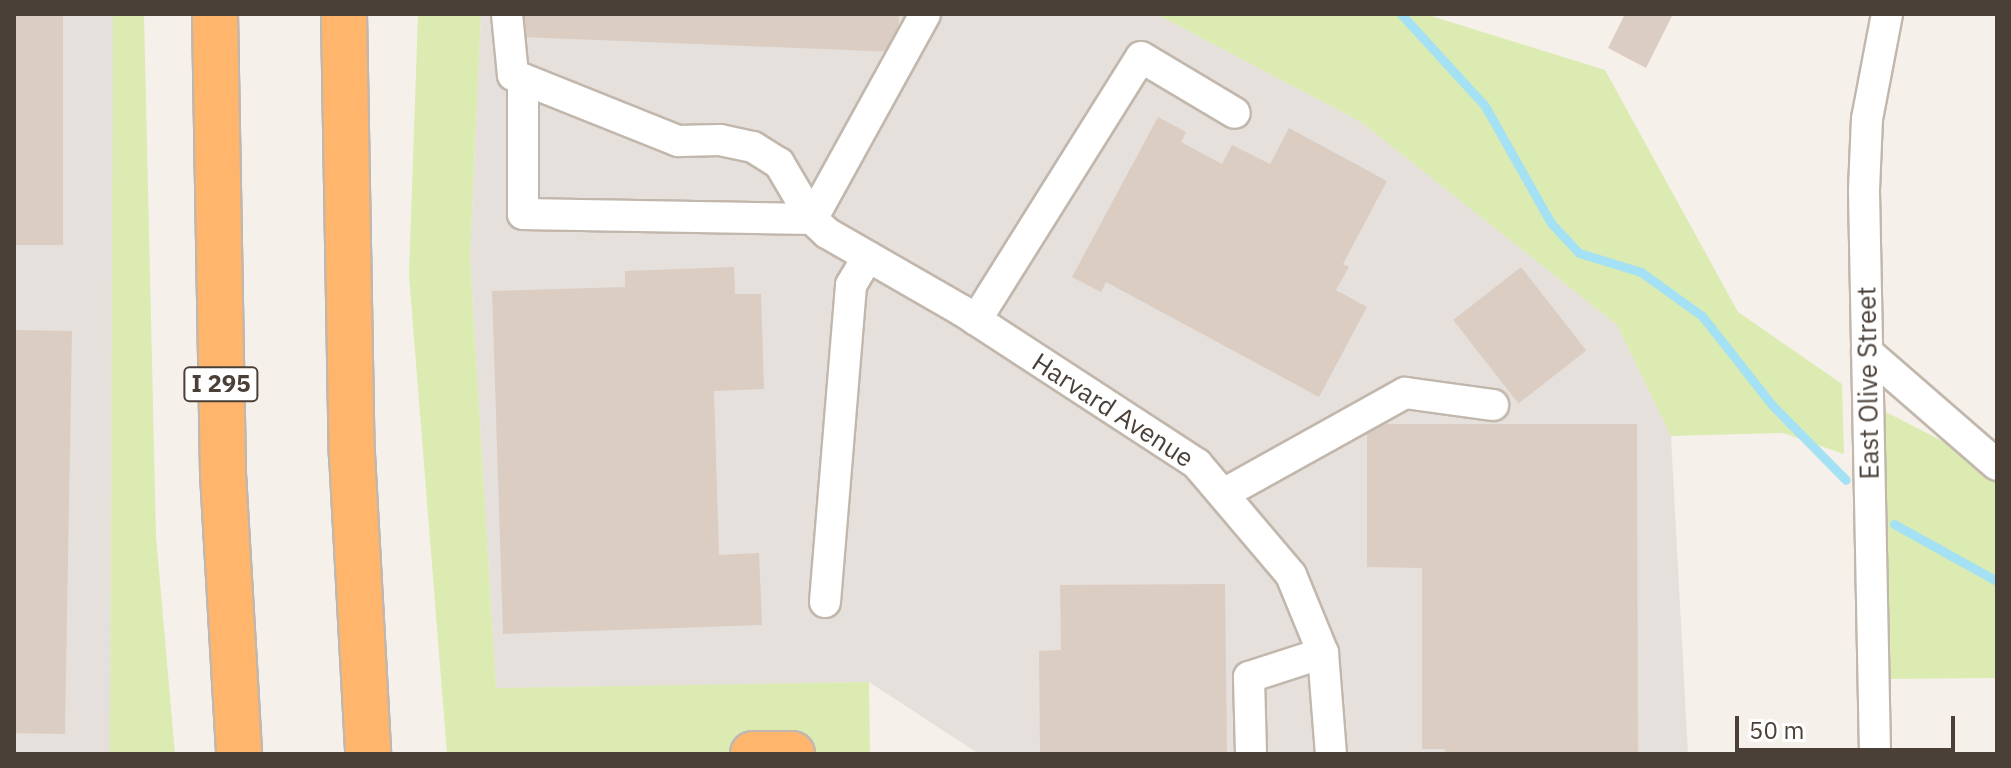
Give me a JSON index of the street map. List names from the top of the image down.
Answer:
{
  "streets": {
    "highway": ["I 295"],
    "street": ["East Olive Street", "Harvard Avenue"]
  },
  "scale_bar": "50 m"
}
